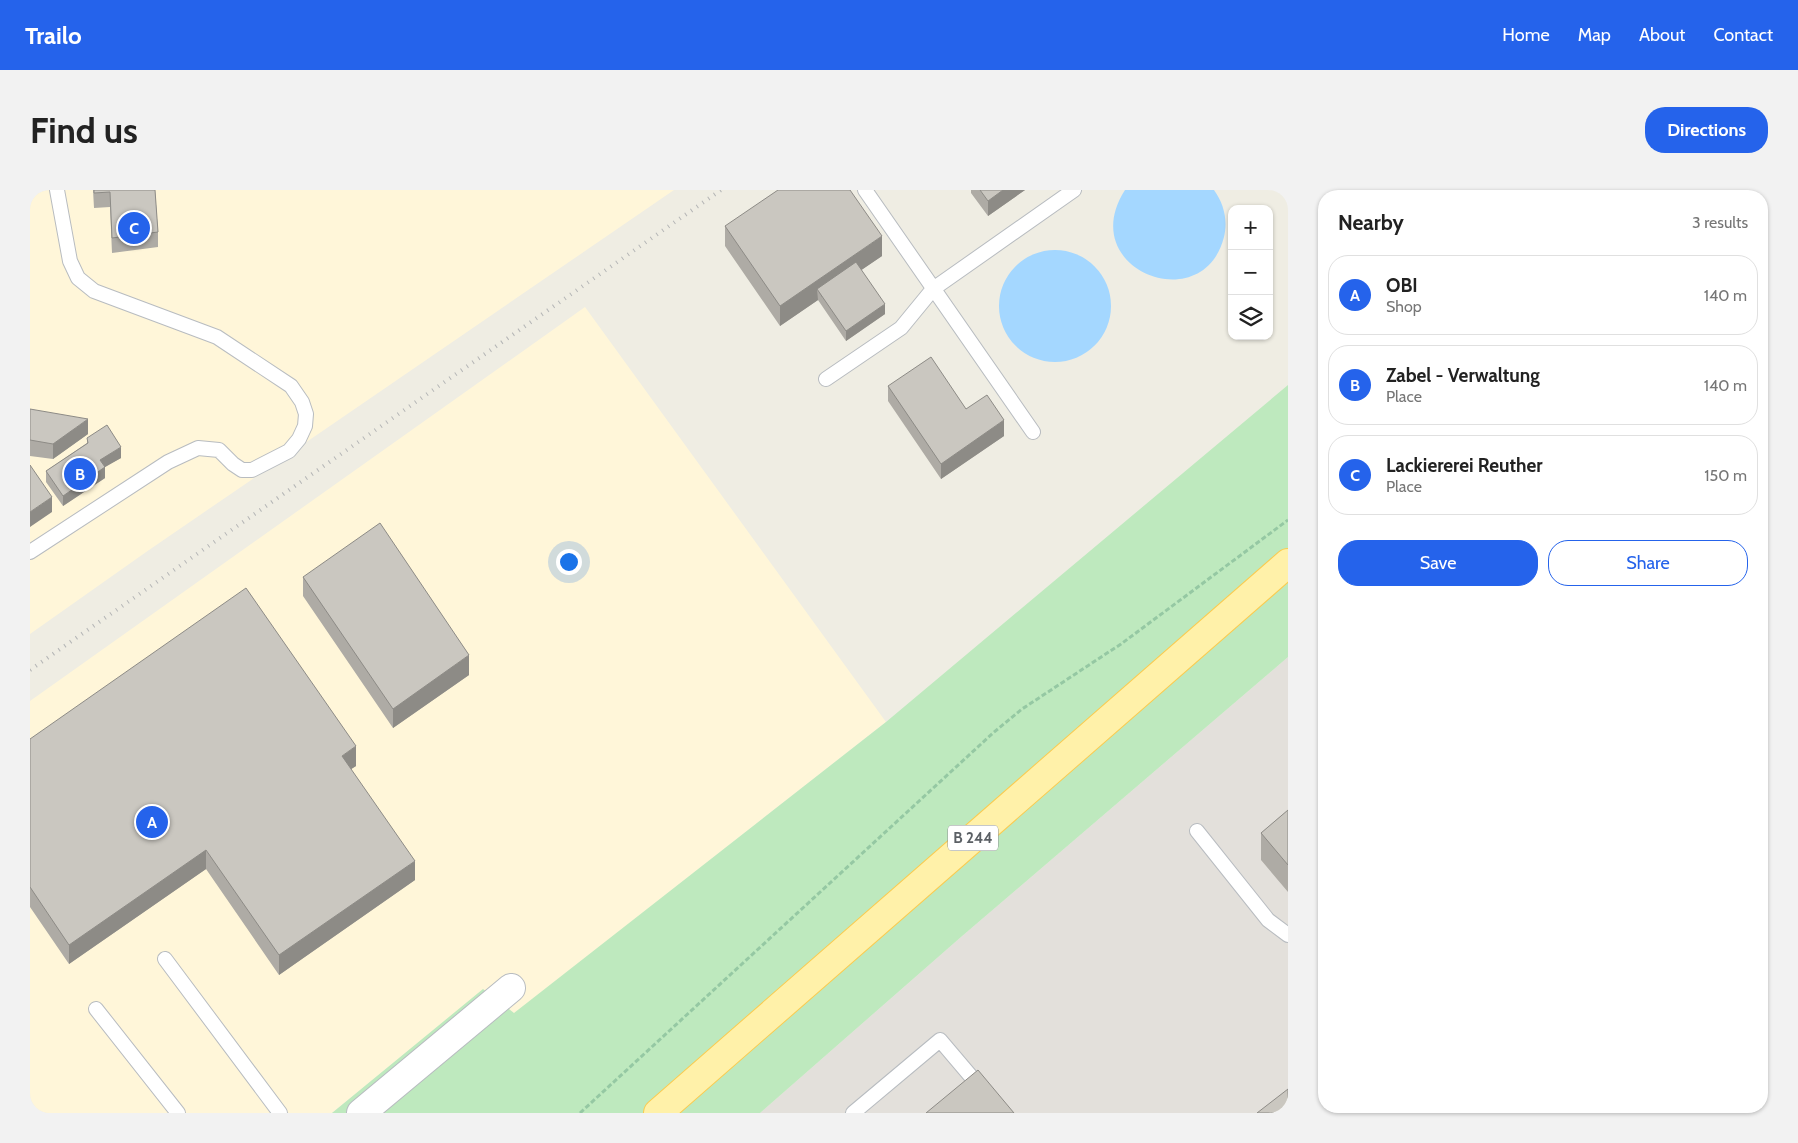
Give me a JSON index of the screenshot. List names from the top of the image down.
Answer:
{
  "streets": {
    "main road": ["B 244"]
  },
  "page": {
    "header": "Trailo",
    "nav": [
      "Home",
      "Map",
      "About",
      "Contact"
    ],
    "buttons": [
      "Directions",
      ["Save", "Share"]
    ],
    "title": "Find us",
    "heading": ["Nearby", "3 results"],
    "map_buttons": ["+", "−"],
    "pins": ["C", "B", "A"],
    "list": [
      {
        "mark": "A",
        "name": "OBI",
        "note": "Shop",
        "value": "140 m"
      },
      {
        "mark": "B",
        "name": "Zabel - Verwaltung",
        "note": "Place",
        "value": "140 m"
      },
      {
        "mark": "C",
        "name": "Lackiererei Reuther",
        "note": "Place",
        "value": "150 m"
      }
    ]
  }
}
